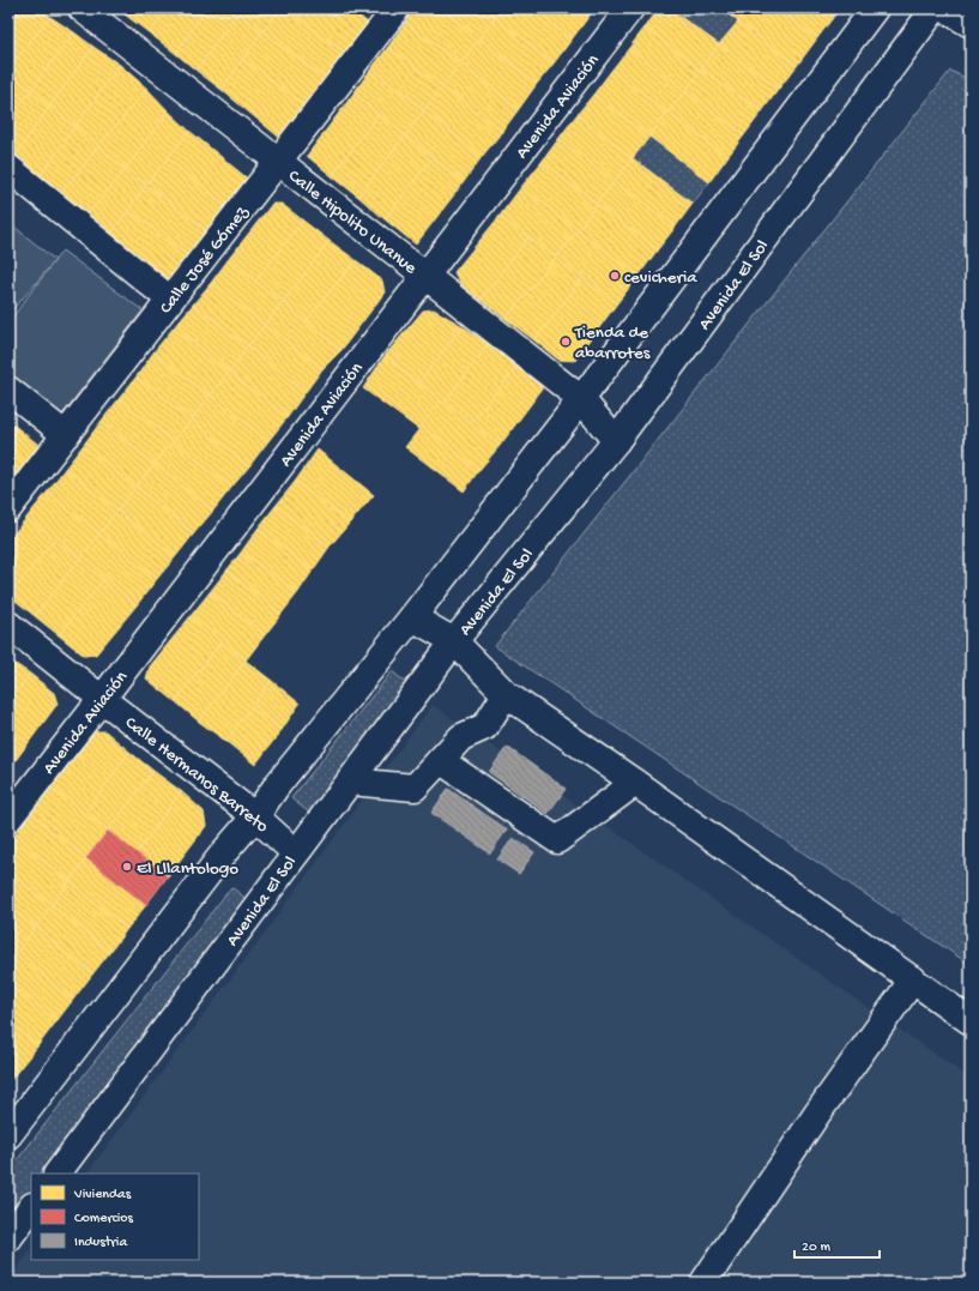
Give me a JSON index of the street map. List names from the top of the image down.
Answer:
{
  "streets": {
    "street": [
      "Avenida Aviación",
      "Calle Hipolito Unanue",
      "Calle José Gómez",
      "Avenida El Sol",
      "Calle Hermanos Barreto"
    ]
  },
  "crossings": [
    ["Avenida Aviación", "Calle Hipolito Unanue"],
    ["Avenida Aviación", "Calle Hermanos Barreto"],
    ["Calle Hipolito Unanue", "Calle José Gómez"],
    ["Calle Hipolito Unanue", "Avenida El Sol"],
    ["Avenida El Sol", "Calle Hermanos Barreto"]
  ],
  "places": ["cevicheria", "Tienda de abarrotes", "El Lllantologo"],
  "legend": ["Viviendas", "Comercios", "Industria"],
  "scale_bar": "20 m"
}
